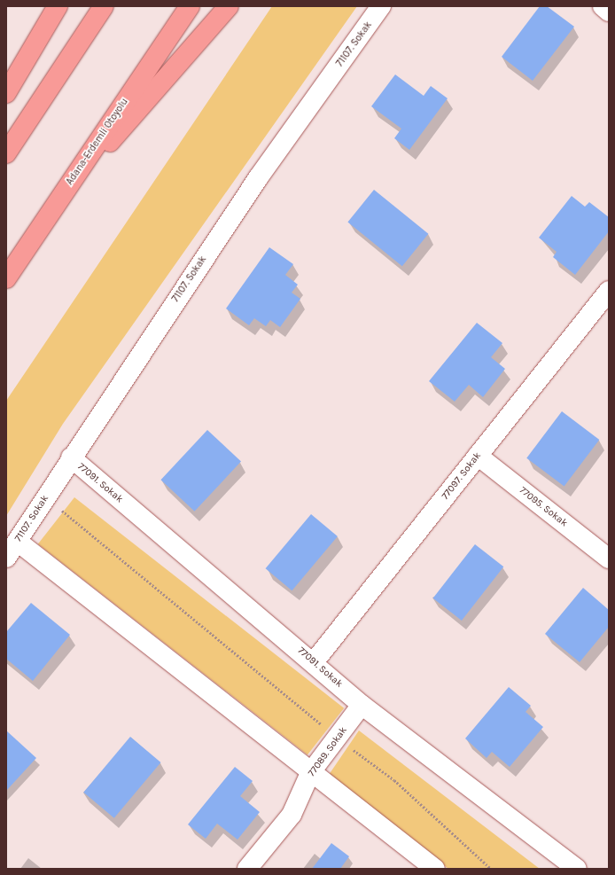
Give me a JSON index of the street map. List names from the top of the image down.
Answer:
{
  "streets": {
    "highway": ["Adana-Erdemli Otoyolu"],
    "street": [
      "71107. Sokak",
      "77097. Sokak",
      "77091. Sokak",
      "77095. Sokak",
      "77089. Sokak"
    ]
  },
  "crossings": [
    ["71107. Sokak", "77091. Sokak"],
    ["77097. Sokak", "77091. Sokak"],
    ["77097. Sokak", "77095. Sokak"],
    ["77091. Sokak", "77089. Sokak"]
  ]
}
